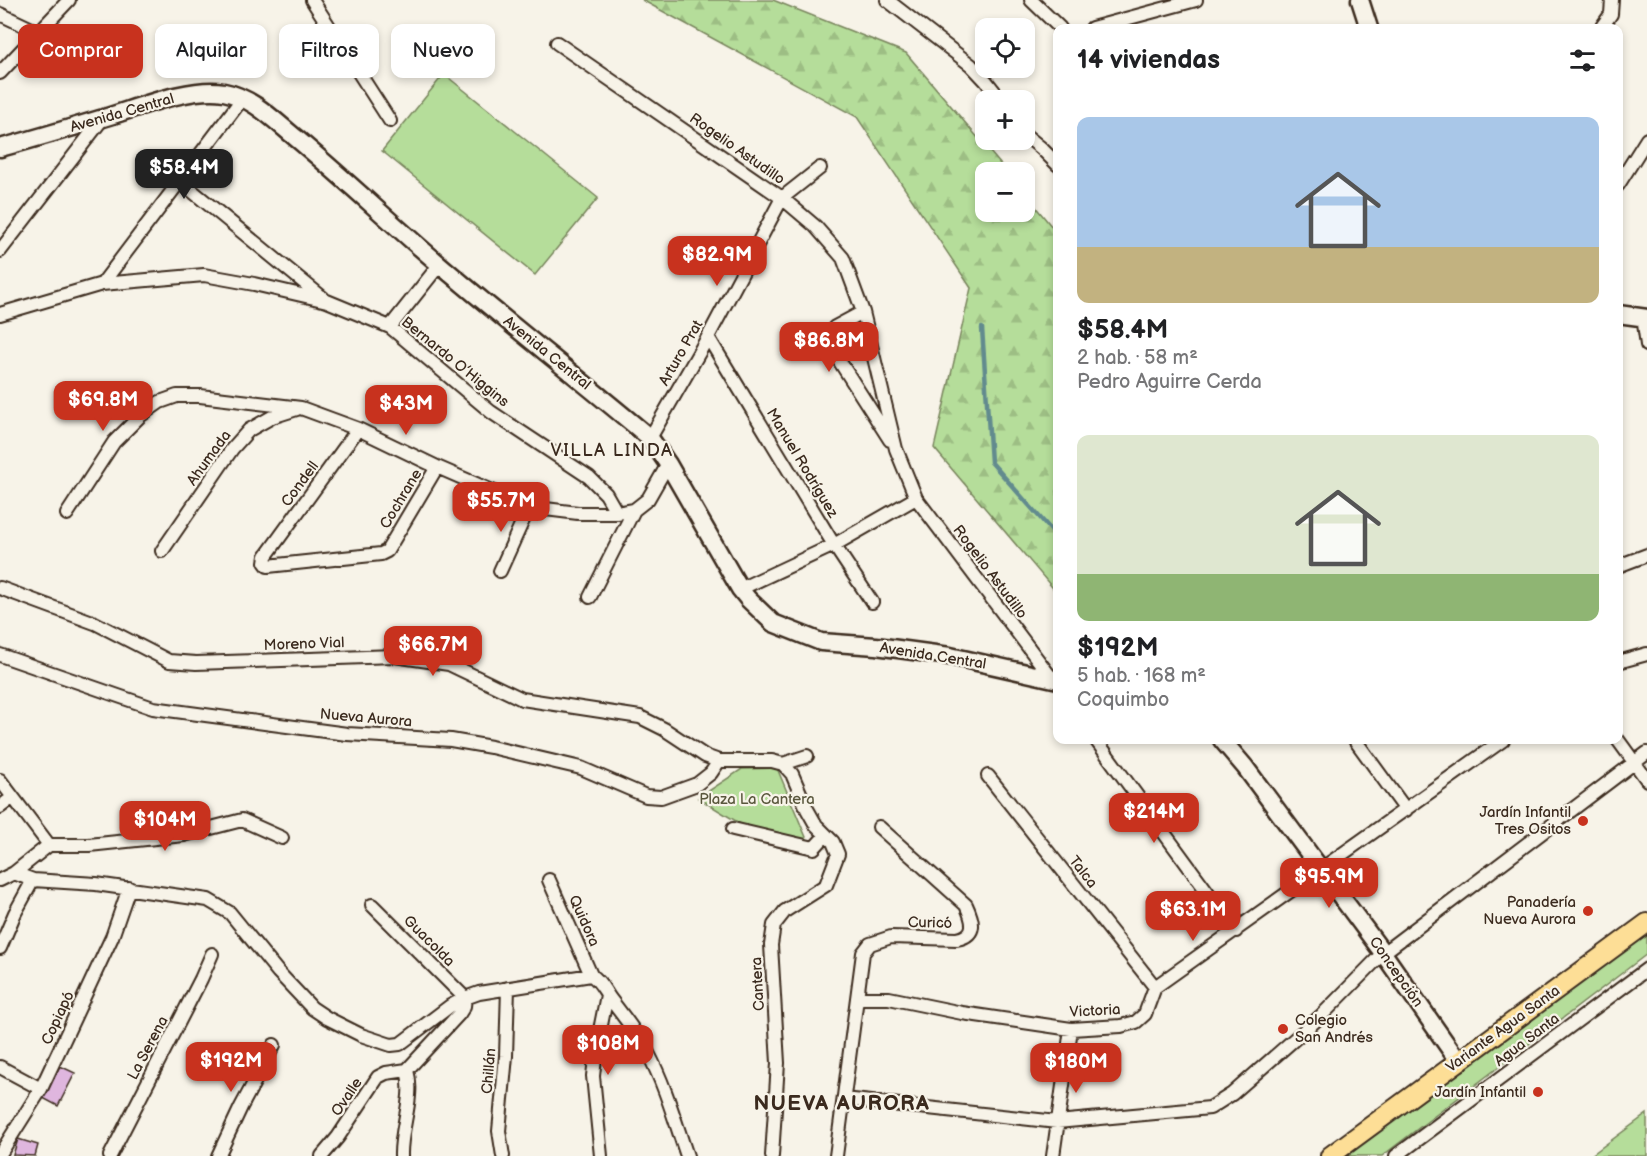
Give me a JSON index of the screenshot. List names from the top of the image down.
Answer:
{
  "streets": {
    "main road": ["Variante Agua Santa"],
    "street": [
      "Avenida Central",
      "Rogelio Astudillo",
      "Arturo Prat",
      "Bernardo O’Higgins",
      "Ahumada",
      "Manuel Rodríguez",
      "Condell",
      "Cochrane",
      "Moreno Vial",
      "Nueva Aurora",
      "Talca",
      "Quidora",
      "Curicó",
      "Guacolda",
      "Concepción",
      "Cantera",
      "Victoria",
      "Copiapó",
      "Agua Santa",
      "La Serena",
      "Chillán",
      "Ovalle"
    ]
  },
  "crossings": [
    ["Avenida Central", "Arturo Prat"],
    ["Rogelio Astudillo", "Arturo Prat"],
    ["Arturo Prat", "Manuel Rodríguez"],
    ["Condell", "Cochrane"],
    ["Moreno Vial", "Nueva Aurora"],
    ["Talca", "Victoria"],
    ["Curicó", "Victoria"],
    ["Concepción", "Variante Agua Santa"]
  ],
  "districts": ["VILLA LINDA", "NUEVA AURORA"],
  "parks": ["Plaza La Cantera"],
  "places": [
    "Jardín Infantil Tres Ositos",
    "Panadería Nueva Aurora",
    "Colegio San Andrés",
    "Jardín Infantil"
  ],
  "page": {
    "map_buttons": ["+", "−"],
    "chip": [
      "Comprar",
      "Alquilar",
      "Filtros",
      "Nuevo"
    ],
    "heading": "14 viviendas",
    "list": [
      {
        "name": "$58.4M",
        "note": "2 hab. · 58 m² · Pedro Aguirre Cerda"
      },
      {
        "name": "$192M",
        "note": "5 hab. · 168 m² · Coquimbo"
      }
    ],
    "price": [
      "$58.4M",
      "$82.9M",
      "$86.8M",
      "$69.8M",
      "$43M",
      "$55.7M",
      "$66.7M",
      "$214M",
      "$104M",
      "$95.9M",
      "$63.1M",
      "$108M",
      "$192M",
      "$180M"
    ]
  }
}
